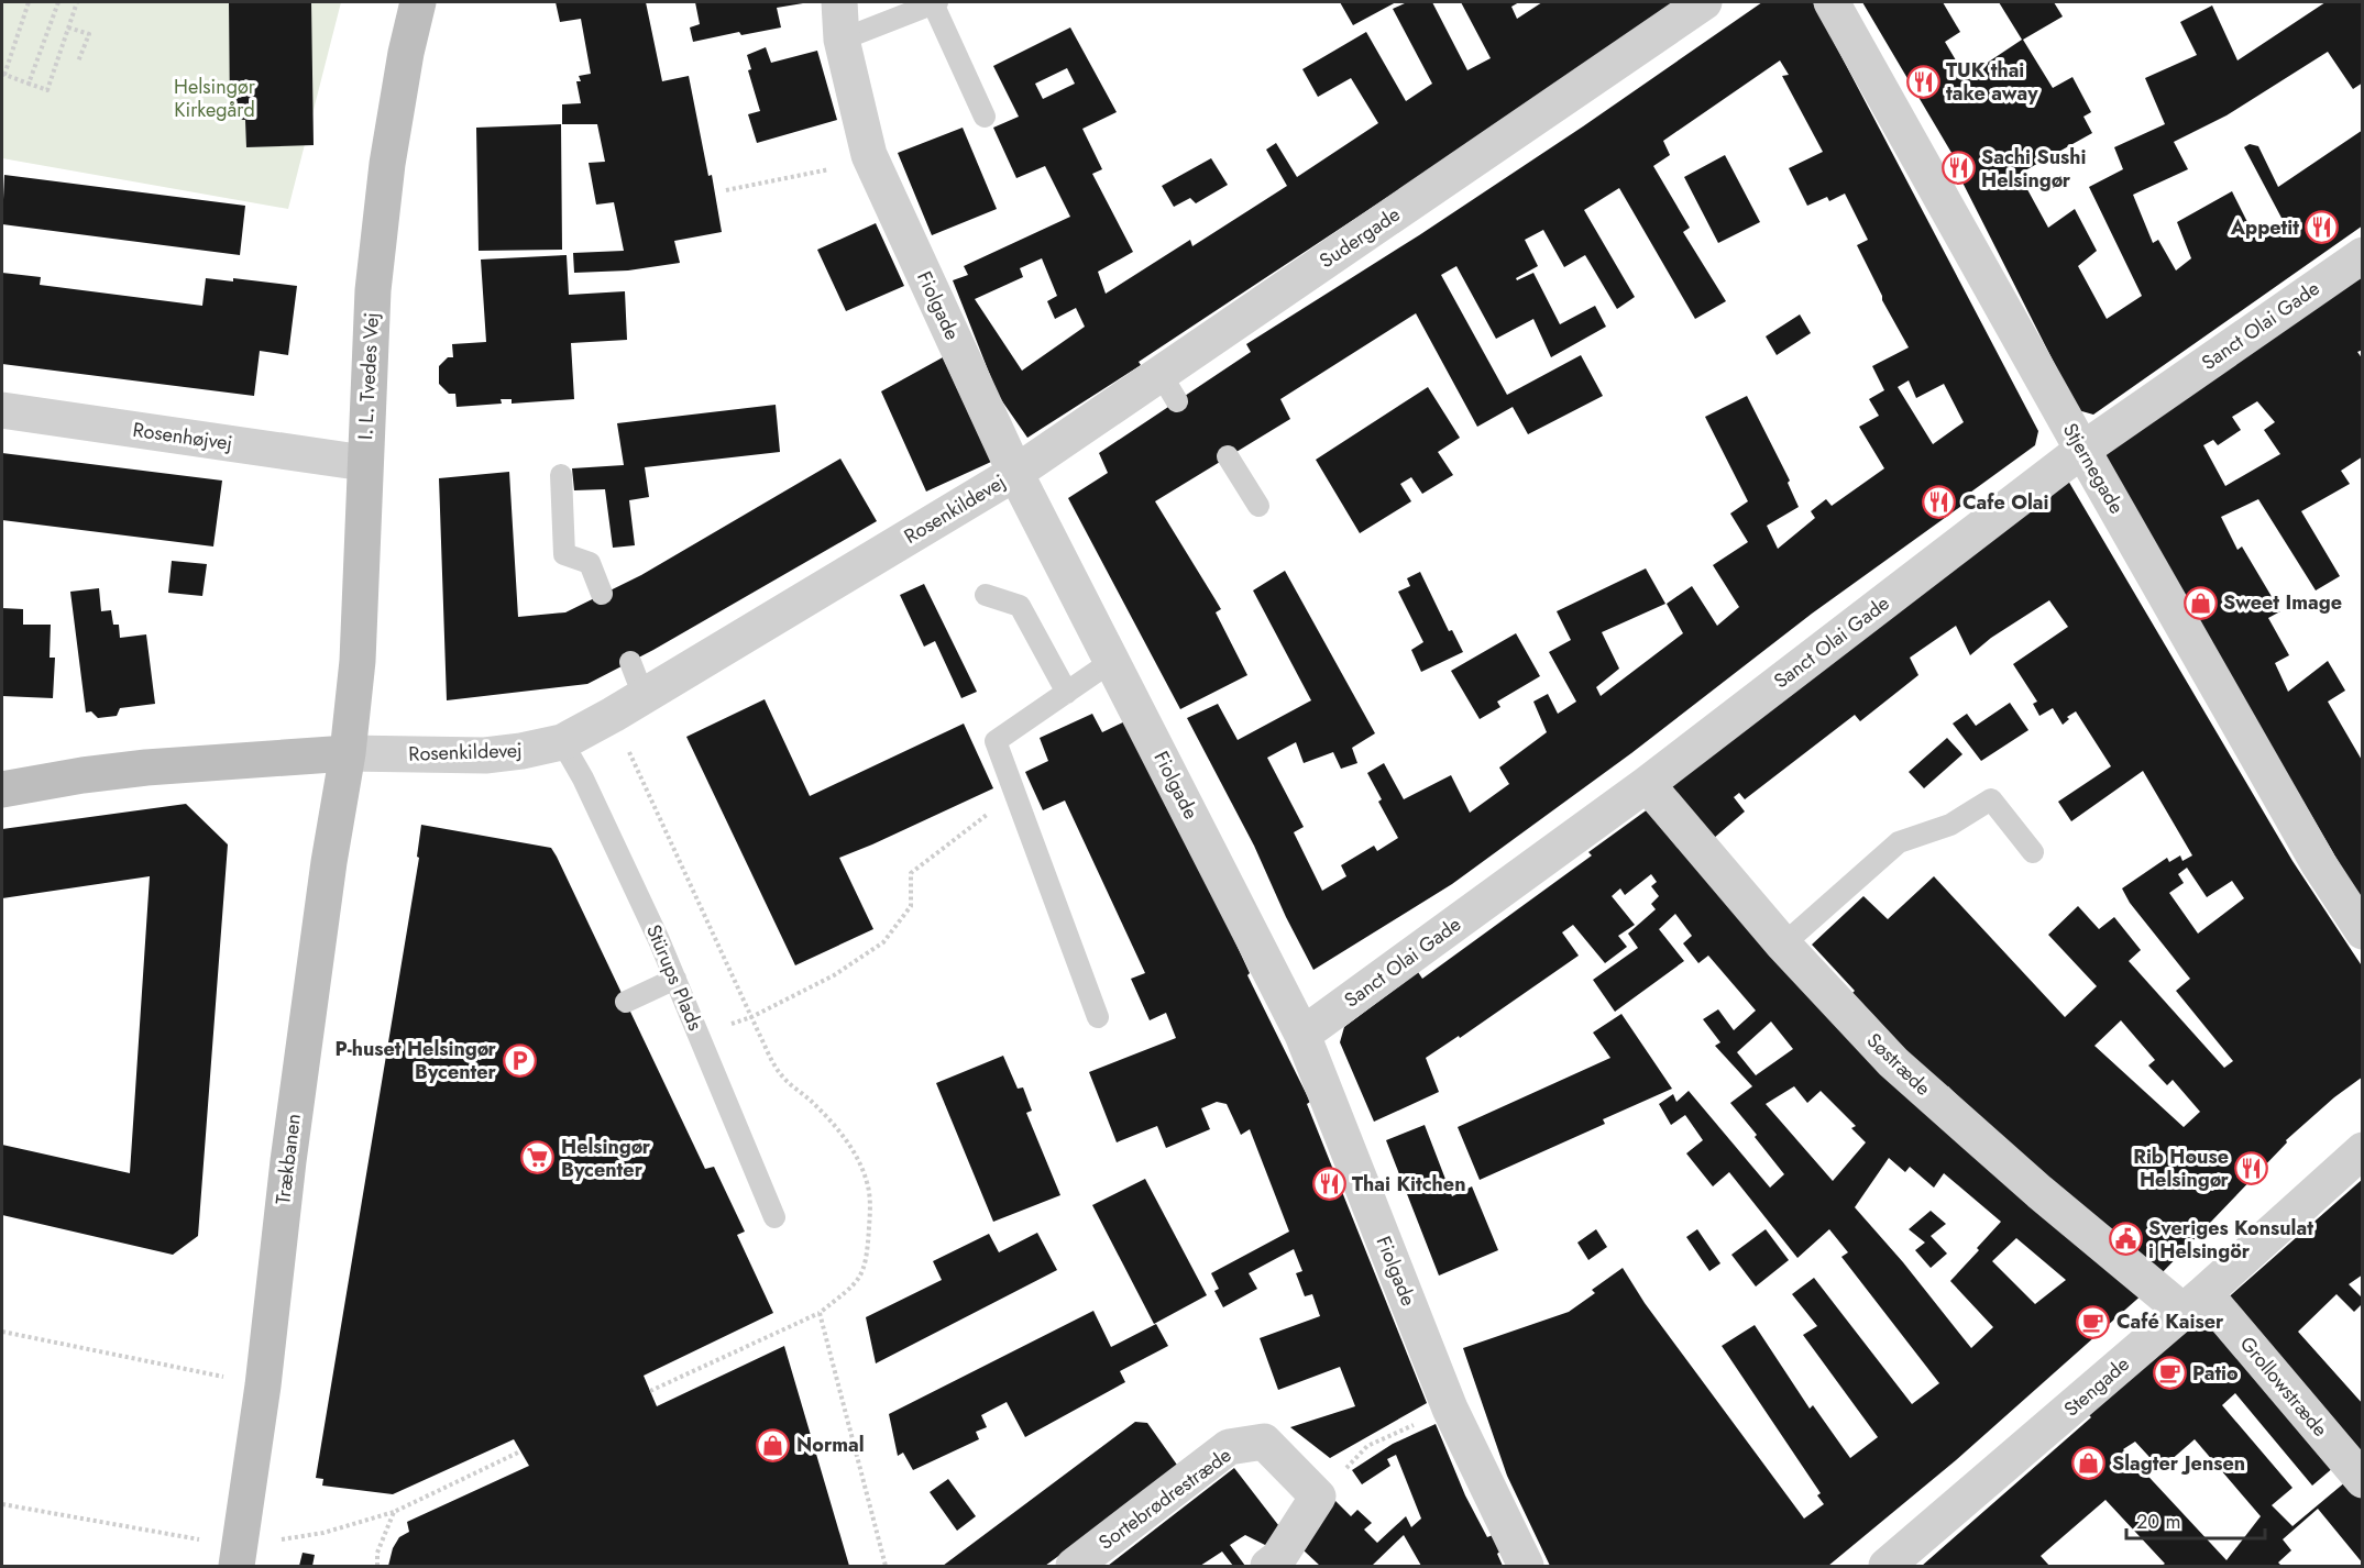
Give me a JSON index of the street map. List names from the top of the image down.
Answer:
{
  "streets": {
    "main road": ["I. L. Tvedes Vej", "Rosenkildevej", "Trækbanen"],
    "street": [
      "Sudergade",
      "Fiolgade",
      "Sanct Olai Gade",
      "Rosenhøjvej",
      "Stjernegade",
      "Søstræde",
      "Stengade",
      "Grollowstræde",
      "Sortebrødrestræde"
    ],
    "lane": ["Stürups Plads"]
  },
  "crossings": [
    ["Sudergade", "Fiolgade"],
    ["Sudergade", "Rosenkildevej"],
    ["Fiolgade", "Sanct Olai Gade"],
    ["Fiolgade", "Rosenkildevej"],
    ["Sanct Olai Gade", "Stjernegade"],
    ["Sanct Olai Gade", "Søstræde"],
    ["I. L. Tvedes Vej", "Rosenhøjvej"],
    ["I. L. Tvedes Vej", "Rosenkildevej"],
    ["I. L. Tvedes Vej", "Trækbanen"],
    ["Rosenkildevej", "Stürups Plads"],
    ["Rosenkildevej", "Trækbanen"],
    ["Søstræde", "Stengade"],
    ["Søstræde", "Grollowstræde"],
    ["Stengade", "Grollowstræde"]
  ],
  "parks": ["Helsingør Kirkegård"],
  "places": {
    "restaurant": [
      "TUK thai take away",
      "Sachi Sushi Helsingør",
      "Appetit",
      "Cafe Olai",
      "Rib House Helsingør",
      "Thai Kitchen"
    ],
    "shop": ["Sweet Image", "Normal", "Slagter Jensen"],
    "parking": ["P-huset Helsingør Bycenter"],
    "supermarket": ["Helsingør Bycenter"],
    "public building": ["Sveriges Konsulat i Helsingör"],
    "cafe": ["Café Kaiser", "Patio"]
  },
  "scale_bar": "20 m"
}
